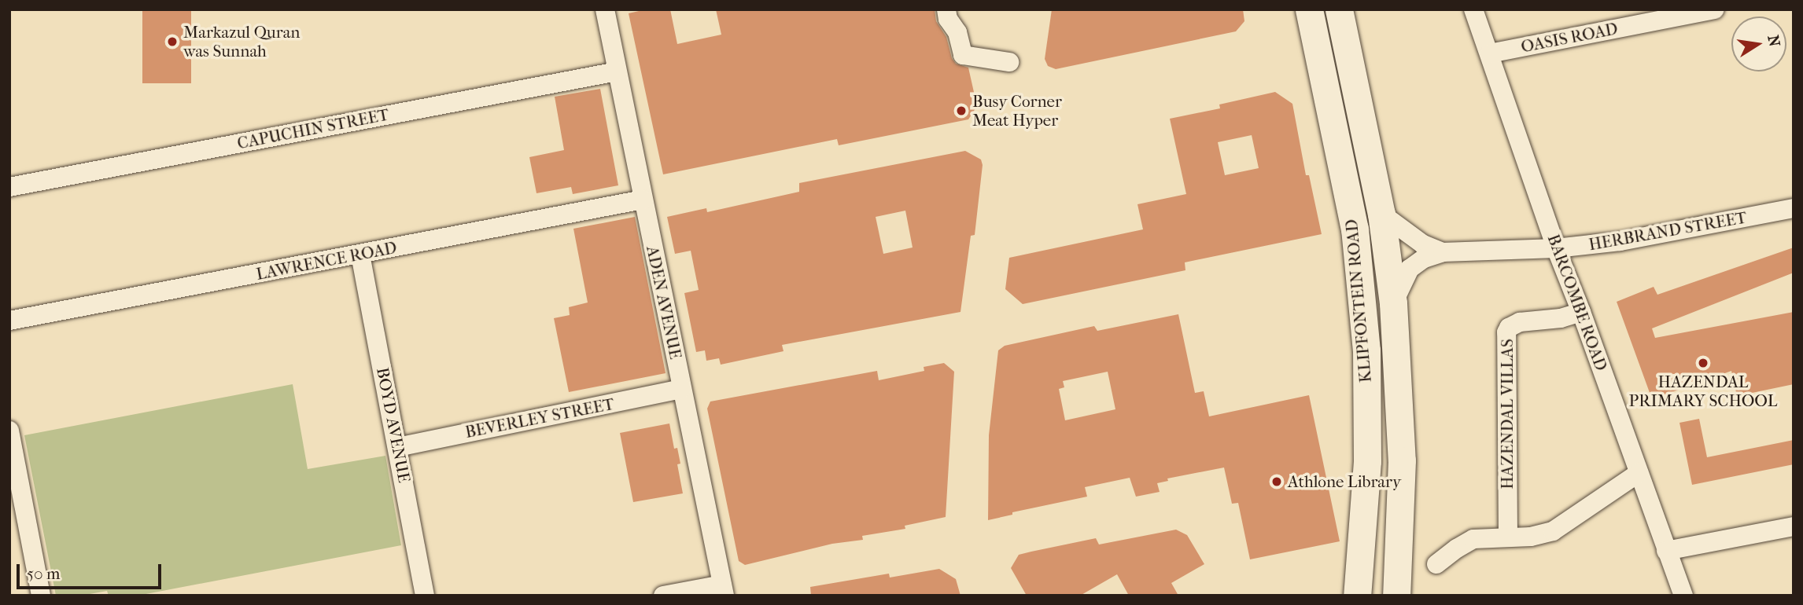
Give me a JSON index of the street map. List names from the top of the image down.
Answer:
{
  "streets": {
    "main road": ["KLIPFONTEIN ROAD"],
    "street": [
      "OASIS ROAD",
      "CAPUCHIN STREET",
      "HERBRAND STREET",
      "LAWRENCE ROAD",
      "ADEN AVENUE",
      "BARCOMBE ROAD",
      "HAZENDAL VILLAS",
      "BEVERLEY STREET",
      "BOYD AVENUE"
    ]
  },
  "crossings": [
    ["OASIS ROAD", "BARCOMBE ROAD"],
    ["CAPUCHIN STREET", "ADEN AVENUE"],
    ["HERBRAND STREET", "KLIPFONTEIN ROAD"],
    ["HERBRAND STREET", "BARCOMBE ROAD"],
    ["LAWRENCE ROAD", "ADEN AVENUE"],
    ["LAWRENCE ROAD", "BOYD AVENUE"],
    ["ADEN AVENUE", "BEVERLEY STREET"],
    ["BARCOMBE ROAD", "HAZENDAL VILLAS"],
    ["BEVERLEY STREET", "BOYD AVENUE"]
  ],
  "places": [
    "Markazul Quran was Sunnah",
    "Busy Corner Meat Hyper",
    "HAZENDAL PRIMARY SCHOOL",
    "Athlone Library"
  ],
  "scale_bar": "50 m",
  "north": "right"
}
